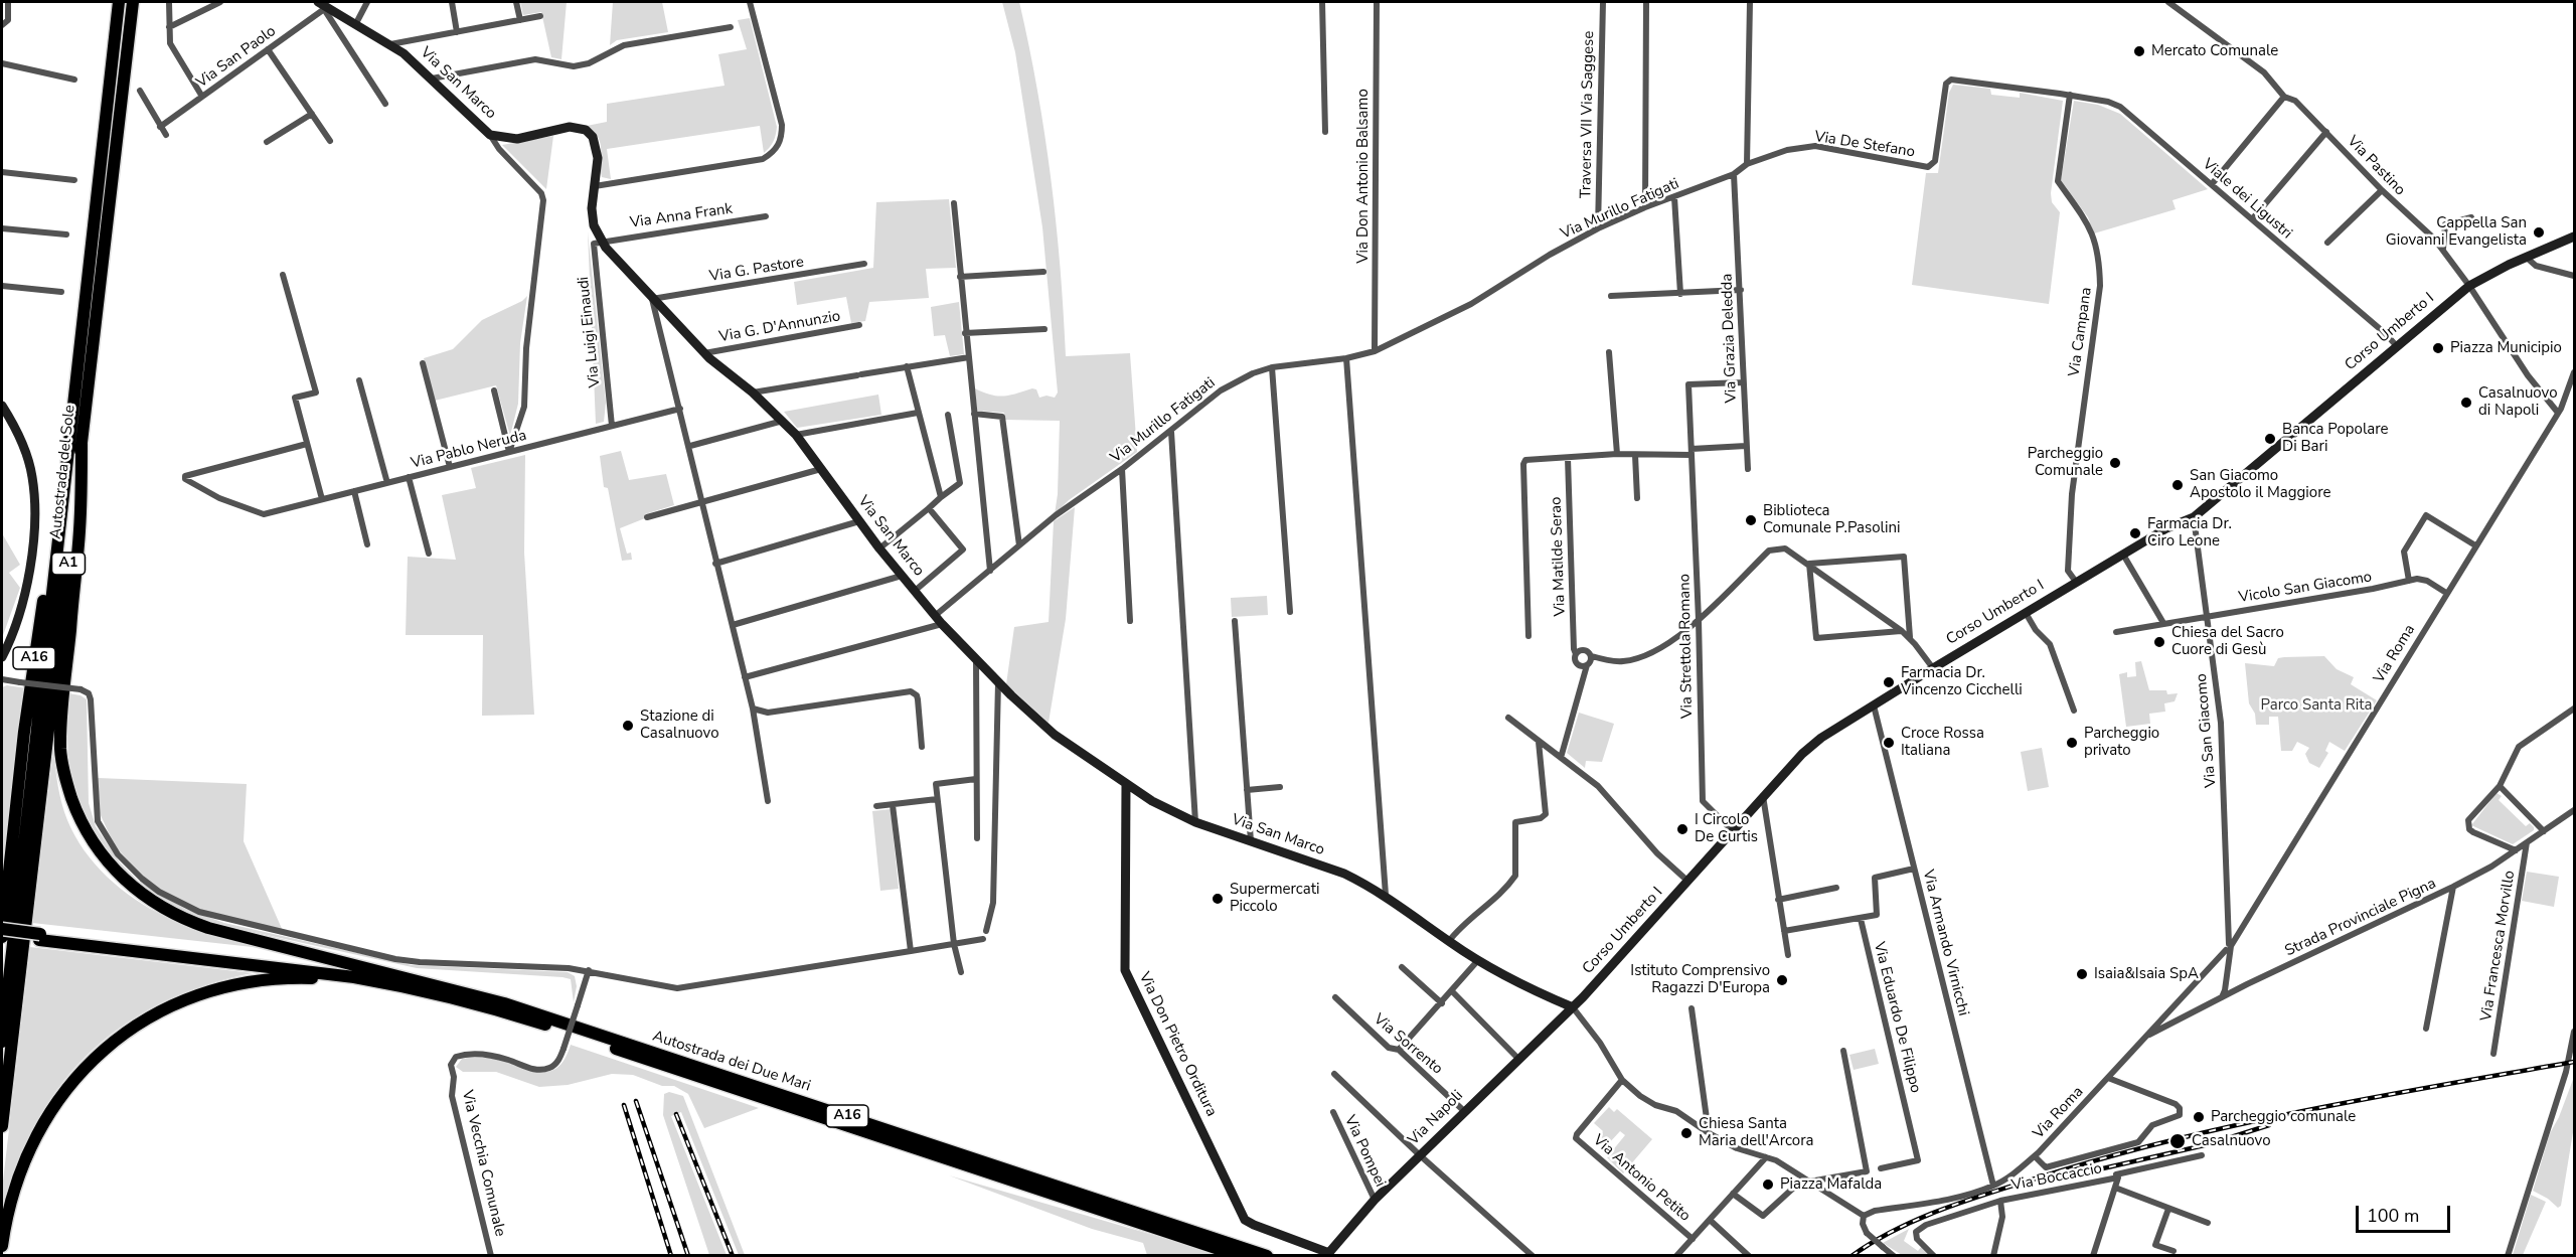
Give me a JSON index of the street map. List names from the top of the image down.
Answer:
{
  "streets": {
    "highway": [
      "Autostrada del Sole",
      "A1",
      "A16",
      "Autostrada dei Due Mari"
    ],
    "main road": [
      "Via San Marco",
      "Corso Umberto I",
      "Via Don Pietro Orditura",
      "Via Napoli"
    ],
    "street": [
      "Via San Paolo",
      "Traversa VII Via Saggese",
      "Via De Stefano",
      "Via Pastino",
      "Via Don Antonio Balsamo",
      "Viale dei Ligustri",
      "Via Murillo Fatigati",
      "Via Anna Frank",
      "Via G. Pastore",
      "Via G. D'Annunzio",
      "Via Luigi Einaudi",
      "Via Campana",
      "Via Grazia Deledda",
      "Via Pablo Neruda",
      "Via Matilde Serao",
      "Vicolo San Giacomo",
      "Via Strettola Romano",
      "Via Roma",
      "Via San Giacomo",
      "Strada Provinciale Pigna",
      "Via Armando Virnicchi",
      "Via Francesca Morvillo",
      "Via Eduardo De Filippo",
      "Via Sorrento",
      "Via Pompei",
      "Via Vecchia Comunale",
      "Via Boccaccio",
      "Via Antonio Petito"
    ]
  },
  "crossings": [
    ["Via San Paolo", "Via San Marco"],
    ["Via San Marco", "Via Murillo Fatigati"],
    ["Via San Marco", "Via Anna Frank"],
    ["Via San Marco", "Via G. Pastore"],
    ["Via San Marco", "Via G. D'Annunzio"],
    ["Via San Marco", "Via Luigi Einaudi"],
    ["Via San Marco", "Corso Umberto I"],
    ["Via San Marco", "Via Don Pietro Orditura"],
    ["Via San Marco", "Via Napoli"],
    ["Traversa VII Via Saggese", "Via Murillo Fatigati"],
    ["Via De Stefano", "Viale dei Ligustri"],
    ["Via De Stefano", "Via Murillo Fatigati"],
    ["Via De Stefano", "Via Campana"],
    ["Via De Stefano", "Via Grazia Deledda"],
    ["Via Pastino", "Corso Umberto I"],
    ["Via Don Antonio Balsamo", "Via Murillo Fatigati"],
    ["Viale dei Ligustri", "Via Campana"],
    ["Viale dei Ligustri", "Corso Umberto I"],
    ["Via Murillo Fatigati", "Via Grazia Deledda"],
    ["Via Anna Frank", "Via Luigi Einaudi"],
    ["Via Luigi Einaudi", "Via Pablo Neruda"],
    ["Via Campana", "Corso Umberto I"],
    ["Corso Umberto I", "Via Strettola Romano"],
    ["Corso Umberto I", "Via San Giacomo"],
    ["Corso Umberto I", "Via Armando Virnicchi"],
    ["Corso Umberto I", "Via Napoli"],
    ["Via Grazia Deledda", "Via Strettola Romano"],
    ["Autostrada del Sole", "A16"],
    ["Vicolo San Giacomo", "Via Roma"],
    ["Vicolo San Giacomo", "Via San Giacomo"],
    ["Via Roma", "Via San Giacomo"],
    ["Via Roma", "Strada Provinciale Pigna"],
    ["Via Roma", "Via Armando Virnicchi"],
    ["Strada Provinciale Pigna", "Via Francesca Morvillo"],
    ["Via Don Pietro Orditura", "Via Napoli"],
    ["Via Sorrento", "Via Napoli"],
    ["Via Napoli", "Via Pompei"]
  ],
  "parks": ["Parco Santa Rita"],
  "places": [
    "Mercato Comunale",
    "Cappella San Giovanni Evangelista",
    "Piazza Municipio",
    "Casalnuovo di Napoli",
    "Banca Popolare Di Bari",
    "Parcheggio Comunale",
    "San Giacomo Apostolo il Maggiore",
    "Biblioteca Comunale P.Pasolini",
    "Farmacia Dr. Ciro Leone",
    "Chiesa del Sacro Cuore di Gesù",
    "Farmacia Dr. Vincenzo Cicchelli",
    "Stazione di Casalnuovo",
    "Croce Rossa Italiana",
    "Parcheggio privato",
    "I Circolo De Curtis",
    "Supermercati Piccolo",
    "Isaia&Isaia SpA",
    "Istituto Comprensivo Ragazzi D'Europa",
    "Parcheggio comunale",
    "Chiesa Santa Maria dell'Arcora",
    "Casalnuovo",
    "Piazza Mafalda"
  ],
  "scale_bar": "100 m"
}
